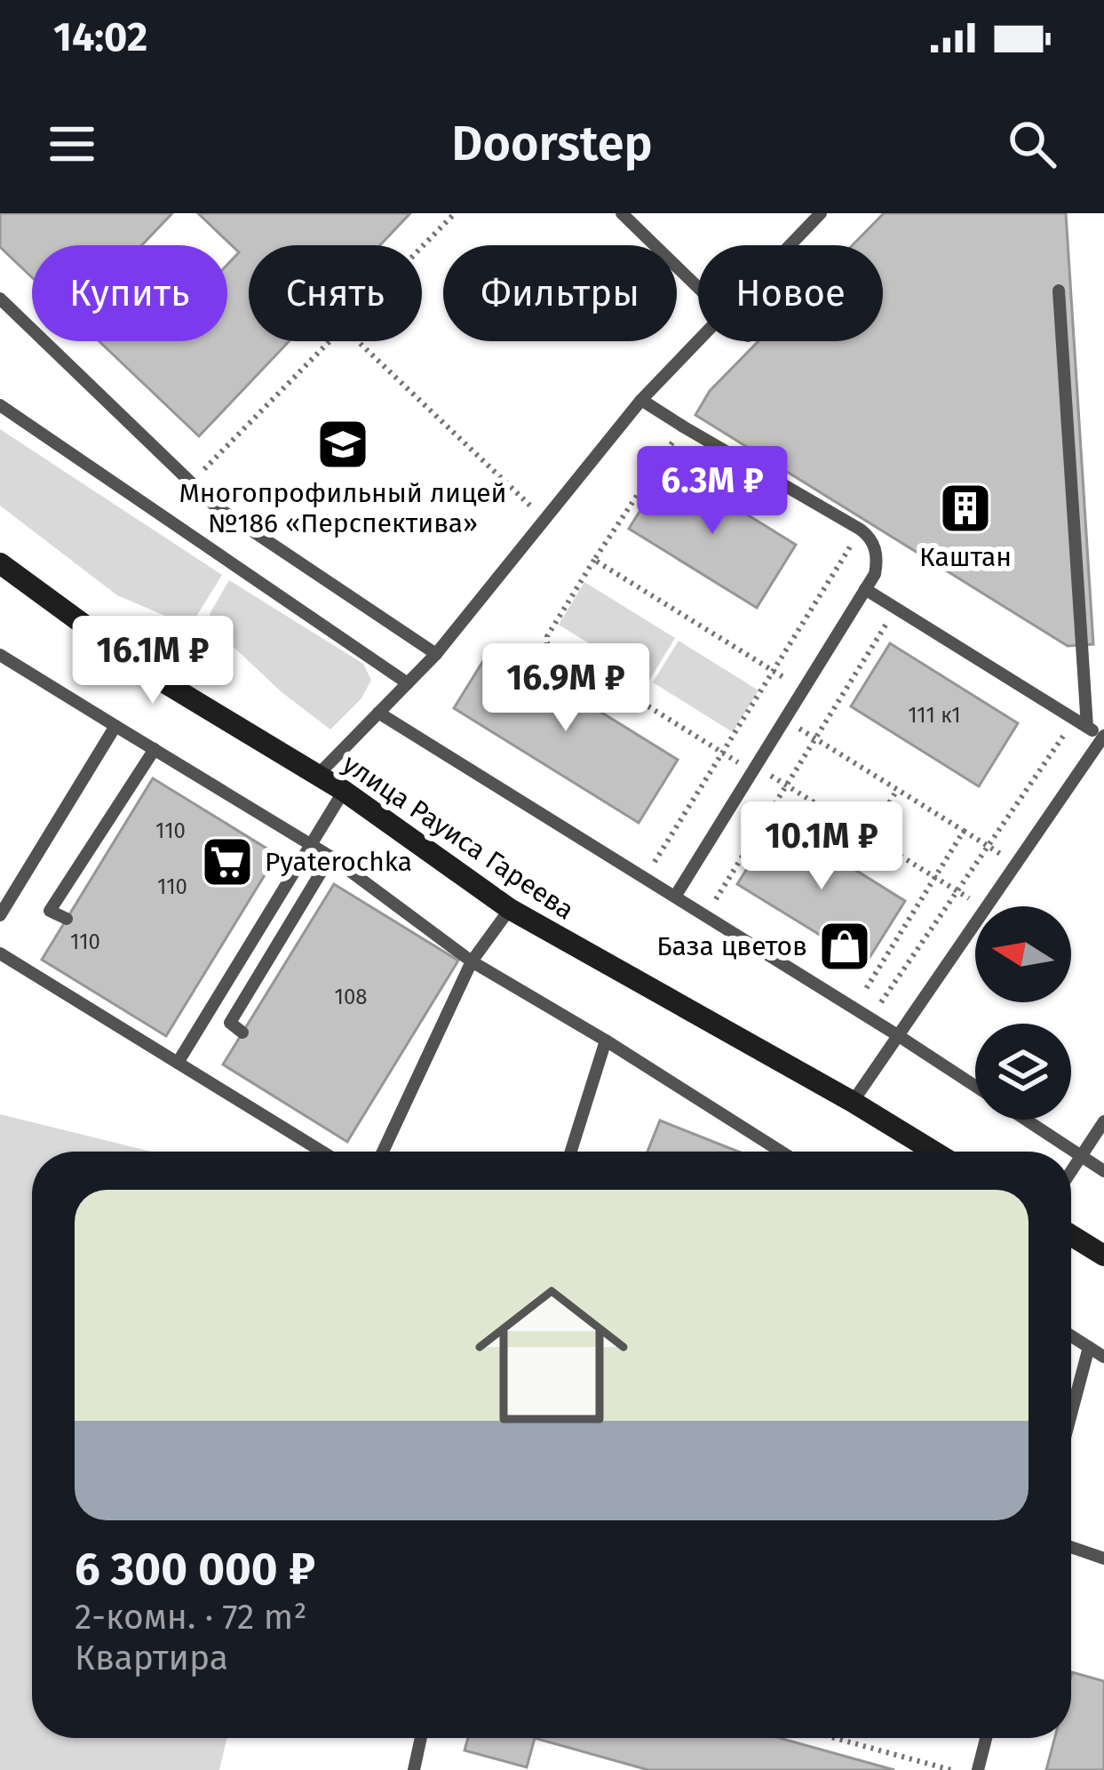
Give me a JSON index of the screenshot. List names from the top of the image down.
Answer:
{
  "streets": {
    "street": ["улица Рауиса Гареева"]
  },
  "places": {
    "school or university": ["Многопрофильный лицей №186 «Перспектива»"],
    "building": ["Каштан"],
    "supermarket": ["Pyaterochka"],
    "shop": ["База цветов"]
  },
  "house_numbers": [
    "111 к1",
    "110",
    "110",
    "110",
    "108"
  ],
  "north": "left",
  "page": {
    "status": "14:02",
    "header": "Doorstep",
    "chip": [
      "Купить",
      "Снять",
      "Фильтры",
      "Новое"
    ],
    "price": [
      "6.3M ₽",
      "16.1M ₽",
      "16.9M ₽",
      "10.1M ₽"
    ],
    "list": [
      {
        "name": "6 300 000 ₽",
        "note": "2-комн. · 72 m² · Квартира"
      }
    ]
  }
}
